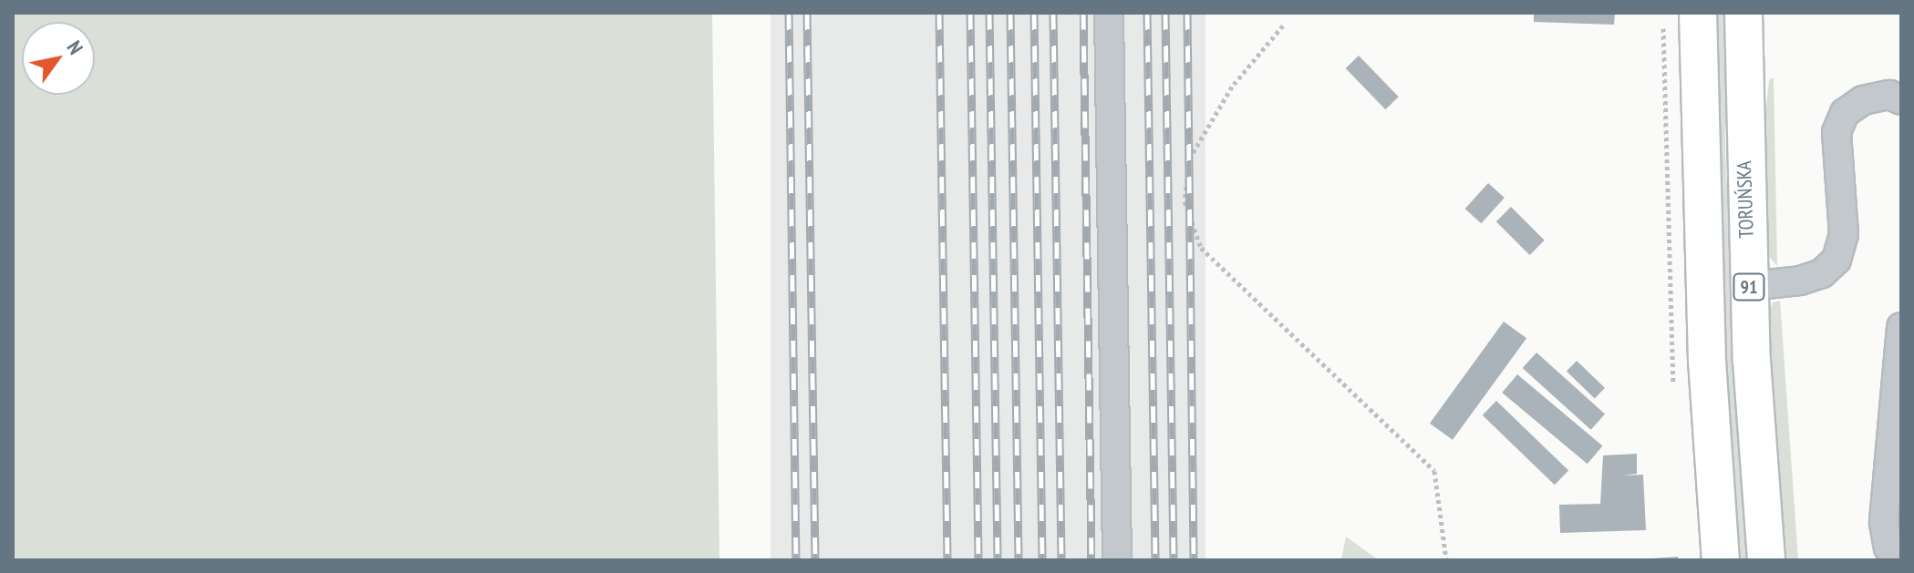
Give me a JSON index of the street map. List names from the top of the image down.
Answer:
{
  "streets": {
    "main road": ["TORUŃSKA", "91"]
  },
  "north": "top right"
}
